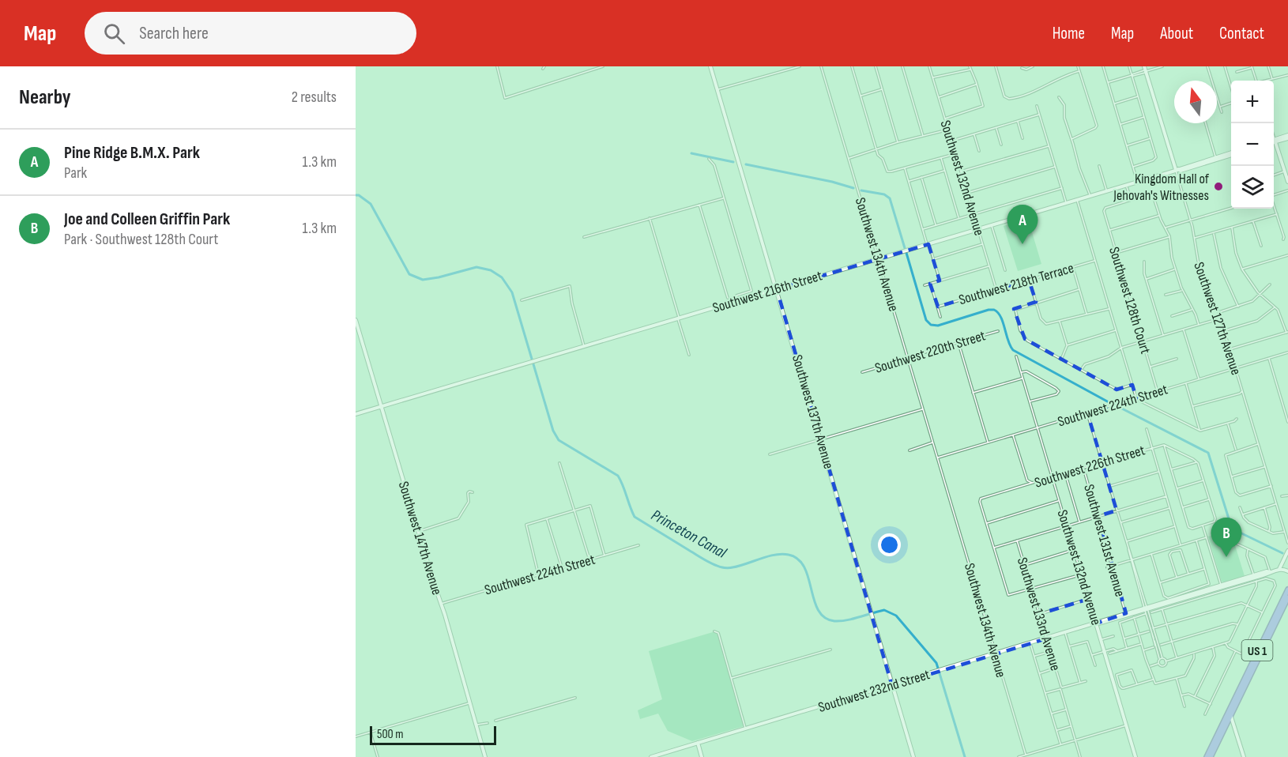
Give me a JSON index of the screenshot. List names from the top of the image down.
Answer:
{
  "streets": {
    "highway": ["US 1"],
    "street": [
      "Southwest 132nd Avenue",
      "Southwest 134th Avenue",
      "Southwest 218th Terrace",
      "Southwest 216th Street",
      "Southwest 128th Court",
      "Southwest 127th Avenue",
      "Southwest 220th Street",
      "Southwest 224th Street",
      "Southwest 137th Avenue",
      "Southwest 226th Street",
      "Southwest 147th Avenue",
      "Southwest 131st Avenue",
      "Southwest 133rd Avenue",
      "Southwest 232nd Street"
    ]
  },
  "crossings": [
    ["Southwest 132nd Avenue", "Southwest 218th Terrace"],
    ["Southwest 132nd Avenue", "Southwest 216th Street"],
    ["Southwest 132nd Avenue", "Southwest 224th Street"],
    ["Southwest 132nd Avenue", "Southwest 226th Street"],
    ["Southwest 132nd Avenue", "Southwest 232nd Street"],
    ["Southwest 134th Avenue", "Southwest 216th Street"],
    ["Southwest 134th Avenue", "Southwest 220th Street"],
    ["Southwest 134th Avenue", "Southwest 224th Street"],
    ["Southwest 134th Avenue", "Southwest 232nd Street"],
    ["Southwest 218th Terrace", "Southwest 128th Court"],
    ["Southwest 216th Street", "Southwest 128th Court"],
    ["Southwest 216th Street", "Southwest 127th Avenue"],
    ["Southwest 216th Street", "Southwest 137th Avenue"],
    ["Southwest 216th Street", "Southwest 147th Avenue"],
    ["Southwest 128th Court", "Southwest 224th Street"],
    ["Southwest 127th Avenue", "Southwest 224th Street"],
    ["Southwest 224th Street", "Southwest 147th Avenue"],
    ["Southwest 137th Avenue", "Southwest 232nd Street"],
    ["Southwest 226th Street", "Southwest 131st Avenue"],
    ["Southwest 131st Avenue", "Southwest 232nd Street"],
    ["Southwest 133rd Avenue", "Southwest 232nd Street"]
  ],
  "water": ["Princeton Canal"],
  "places": ["Kingdom Hall of Jehovah's Witnesses"],
  "scale_bar": "500 m",
  "north": "top",
  "page": {
    "header": "Map",
    "search": "Search here",
    "nav": [
      "Home",
      "Map",
      "About",
      "Contact"
    ],
    "heading": ["Nearby", "2 results"],
    "map_buttons": ["+", "−"],
    "list": [
      {
        "mark": "A",
        "name": "Pine Ridge B.M.X. Park",
        "note": "Park",
        "value": "1.3 km"
      },
      {
        "mark": "B",
        "name": "Joe and Colleen Griffin Park",
        "note": "Park · Southwest 128th Court",
        "value": "1.3 km"
      }
    ],
    "pins": ["A", "B"],
    "scale": "500 m"
  }
}
